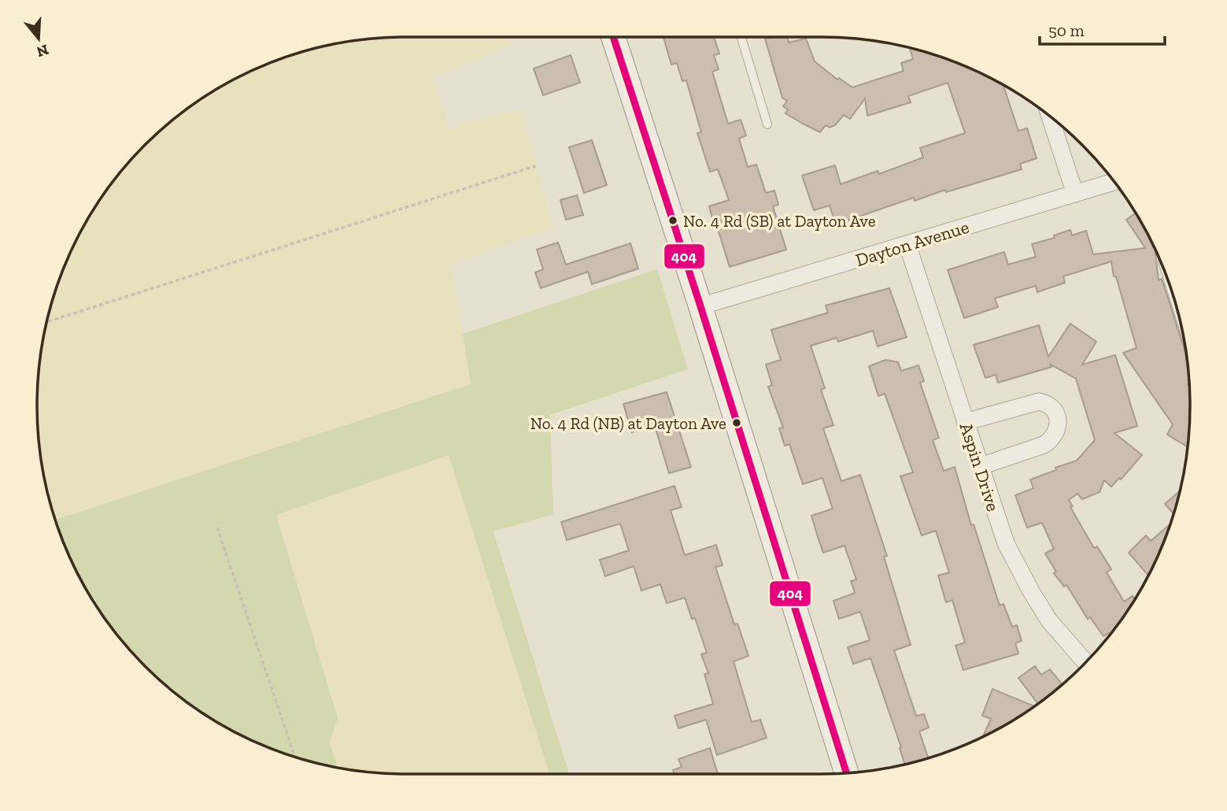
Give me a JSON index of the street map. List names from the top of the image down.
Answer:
{
  "streets": {
    "street": ["Dayton Avenue", "Aspin Drive"]
  },
  "crossings": [
    ["Dayton Avenue", "Aspin Drive"]
  ],
  "places": ["No. 4 Rd (SB) at Dayton Ave", "No. 4 Rd (NB) at Dayton Ave"],
  "lines": ["transit line 404"],
  "scale_bar": "50 m",
  "north": "bottom"
}
